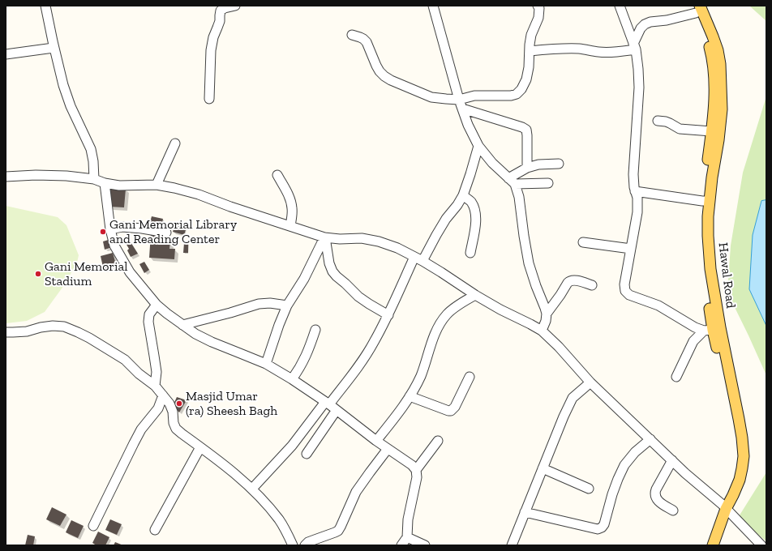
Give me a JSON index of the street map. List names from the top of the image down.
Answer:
{
  "streets": {
    "main road": ["Hawal Road"]
  },
  "places": ["Gani Memorial Library and Reading Center", "Gani Memorial Stadium", "Masjid Umar (ra) Sheesh Bagh"]
}
